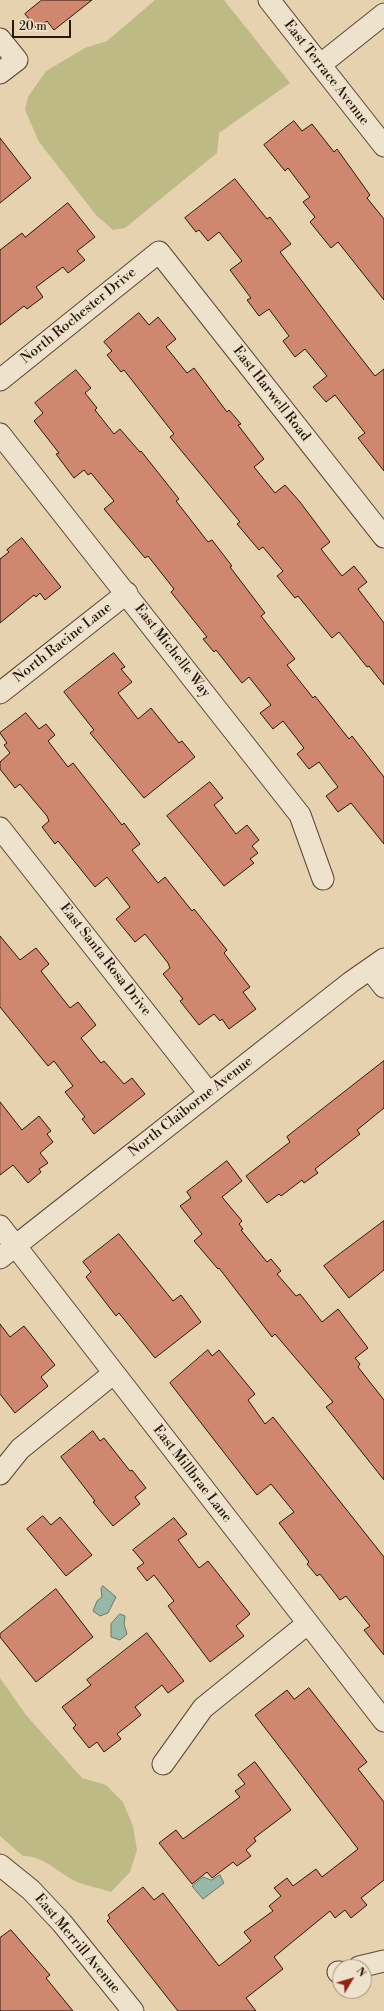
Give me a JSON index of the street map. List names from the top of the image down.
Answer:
{
  "streets": {
    "street": [
      "East Terrace Avenue",
      "North Rochester Drive",
      "East Harwell Road",
      "North Racine Lane",
      "East Michelle Way",
      "East Santa Rosa Drive",
      "North Claiborne Avenue",
      "East Millbrae Lane",
      "East Merrill Avenue"
    ]
  },
  "crossings": [
    ["North Rochester Drive", "East Harwell Road"],
    ["North Racine Lane", "East Michelle Way"],
    ["East Santa Rosa Drive", "North Claiborne Avenue"],
    ["North Claiborne Avenue", "East Millbrae Lane"]
  ],
  "scale_bar": "20 m",
  "north": "top right"
}
